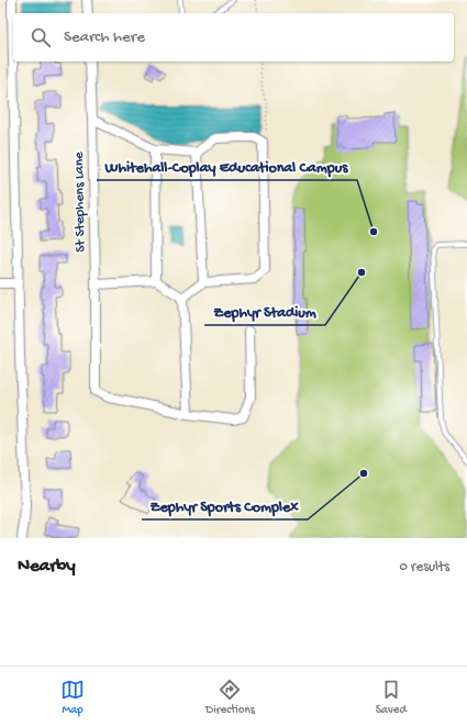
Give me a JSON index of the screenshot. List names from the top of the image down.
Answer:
{
  "streets": {
    "street": ["St Stephens Lane"]
  },
  "places": ["Whitehall-Coplay Educational Campus", "Zephyr Stadium", "Zephyr Sports Complex"],
  "page": {
    "search": "Search here",
    "heading": ["Nearby", "0 results"],
    "nav": ["Map", "Directions", "Saved"]
  }
}
